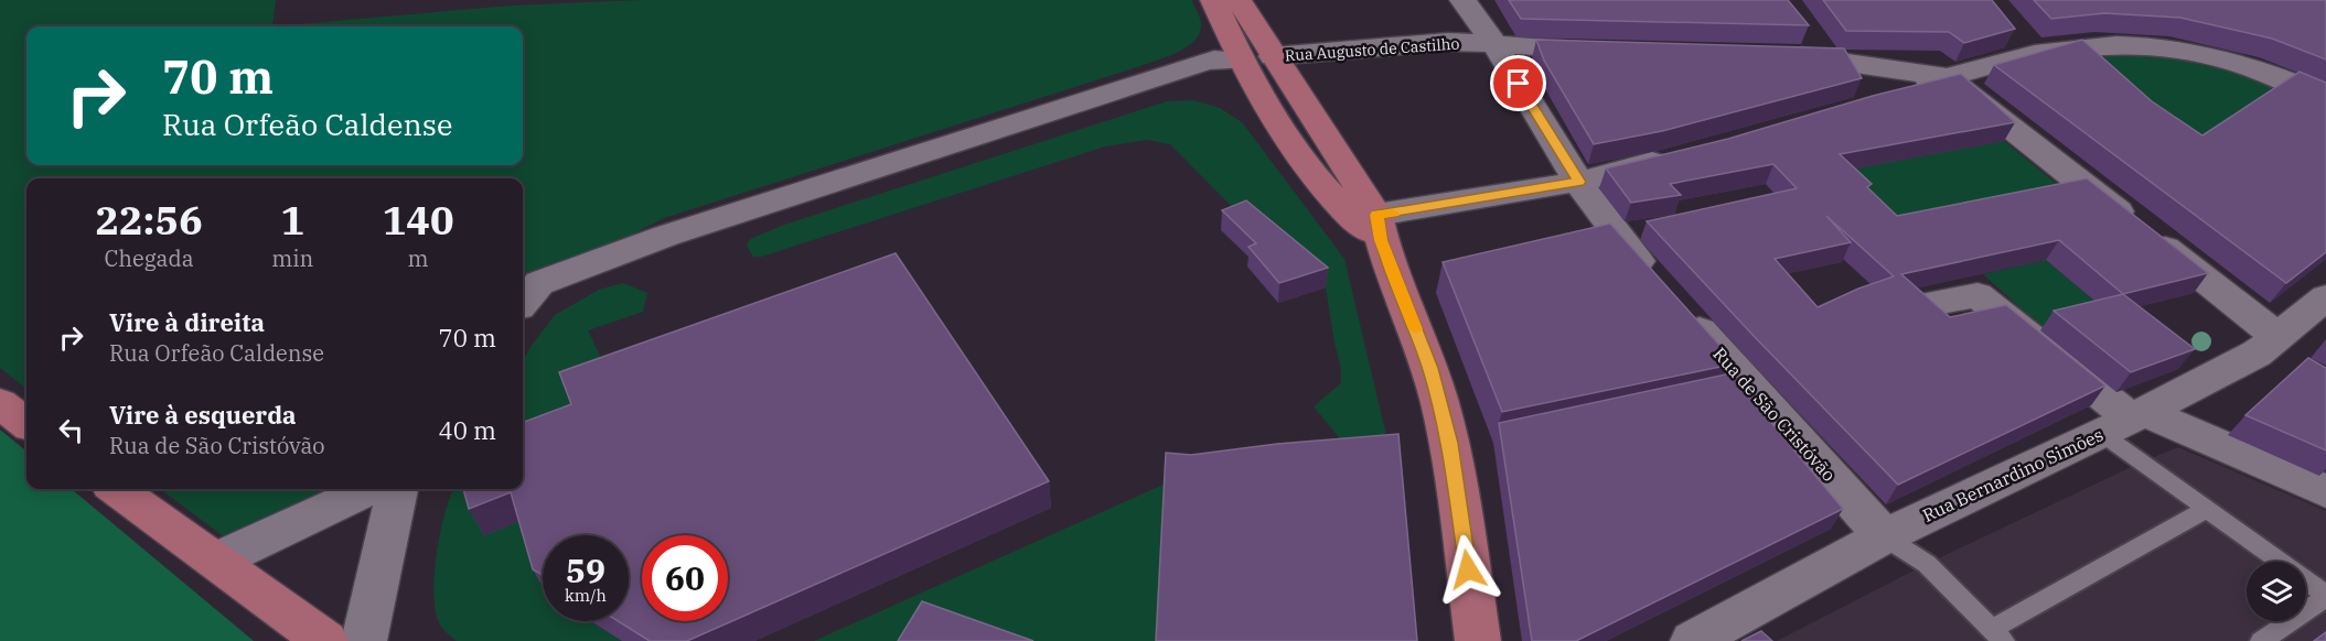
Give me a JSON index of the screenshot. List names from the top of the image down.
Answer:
{
  "streets": {
    "street": ["Rua Augusto de Castilho", "Rua de São Cristóvão", "Rua Bernardino Simões"]
  },
  "crossings": [
    ["Rua Augusto de Castilho", "Rua de São Cristóvão"],
    ["Rua de São Cristóvão", "Rua Bernardino Simões"]
  ],
  "page": {
    "turn": ["70 m", "Rua Orfeão Caldense"],
    "eta": [
      "22:56",
      "Chegada",
      "1",
      "min",
      "140",
      "m"
    ],
    "list": [
      {
        "name": "Vire à direita",
        "note": "Rua Orfeão Caldense",
        "value": "70 m"
      },
      {
        "name": "Vire à esquerda",
        "note": "Rua de São Cristóvão",
        "value": "40 m"
      }
    ],
    "speed": "59 km/h",
    "limit": "60"
  }
}
